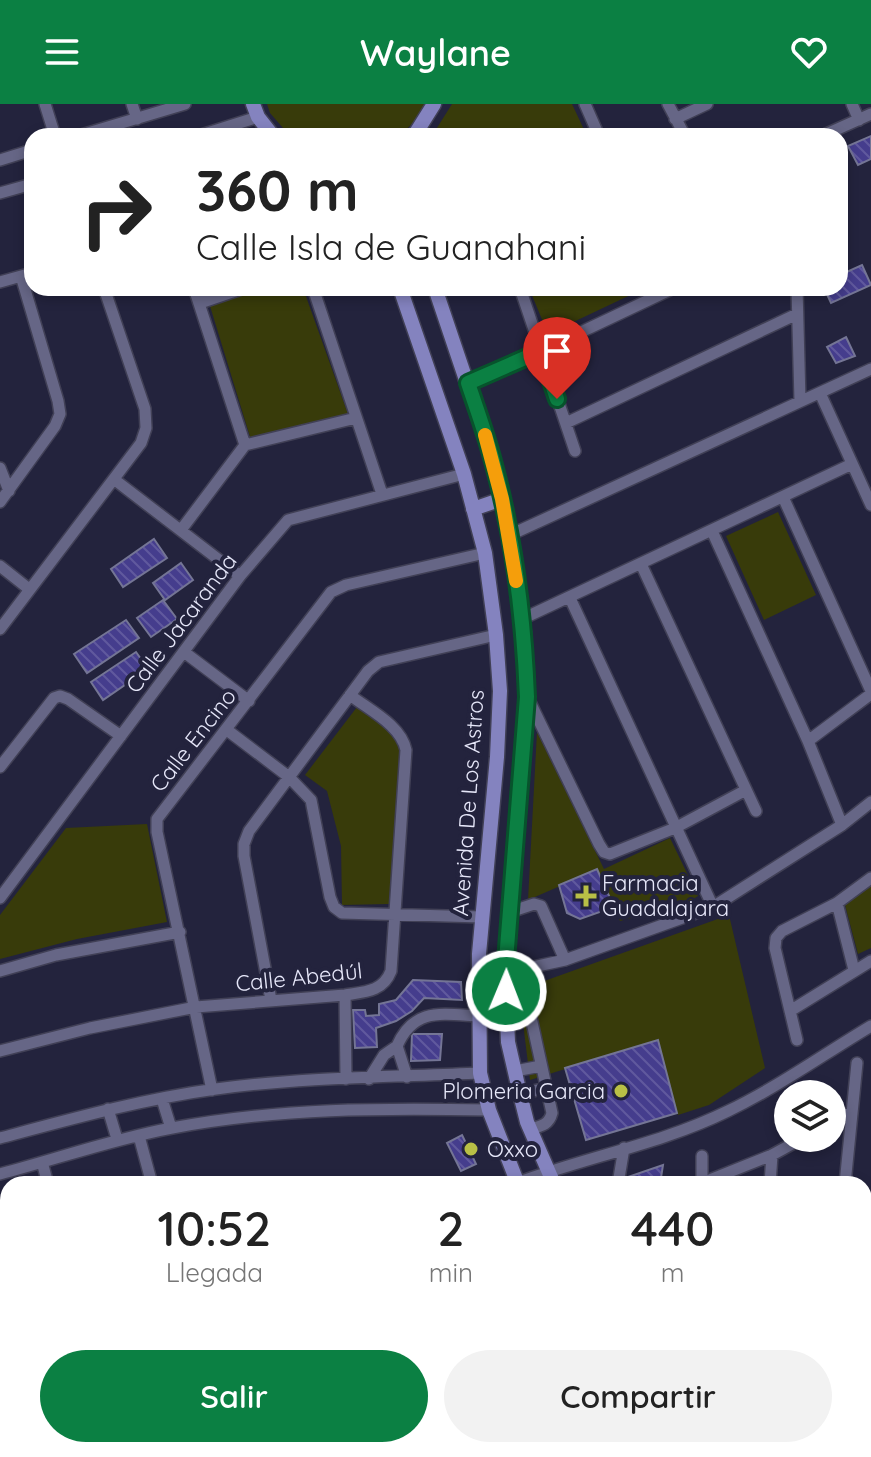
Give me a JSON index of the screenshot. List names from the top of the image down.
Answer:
{
  "streets": {
    "main road": ["Avenida De Los Astros"],
    "street": ["Calle Jacaranda", "Calle Encino", "Calle Abedúl"]
  },
  "crossings": [
    ["Calle Jacaranda", "Avenida De Los Astros"],
    ["Calle Encino", "Avenida De Los Astros"],
    ["Calle Encino", "Calle Abedúl"]
  ],
  "places": {
    "health": ["Farmacia Guadalajara"],
    "other": ["Plomeria Garcia", "Oxxo"]
  },
  "page": {
    "header": "Waylane",
    "turn": ["360 m", "Calle Isla de Guanahani"],
    "eta": [
      "10:52",
      "Llegada",
      "2",
      "min",
      "440",
      "m"
    ],
    "buttons": ["Salir", "Compartir"]
  }
}
